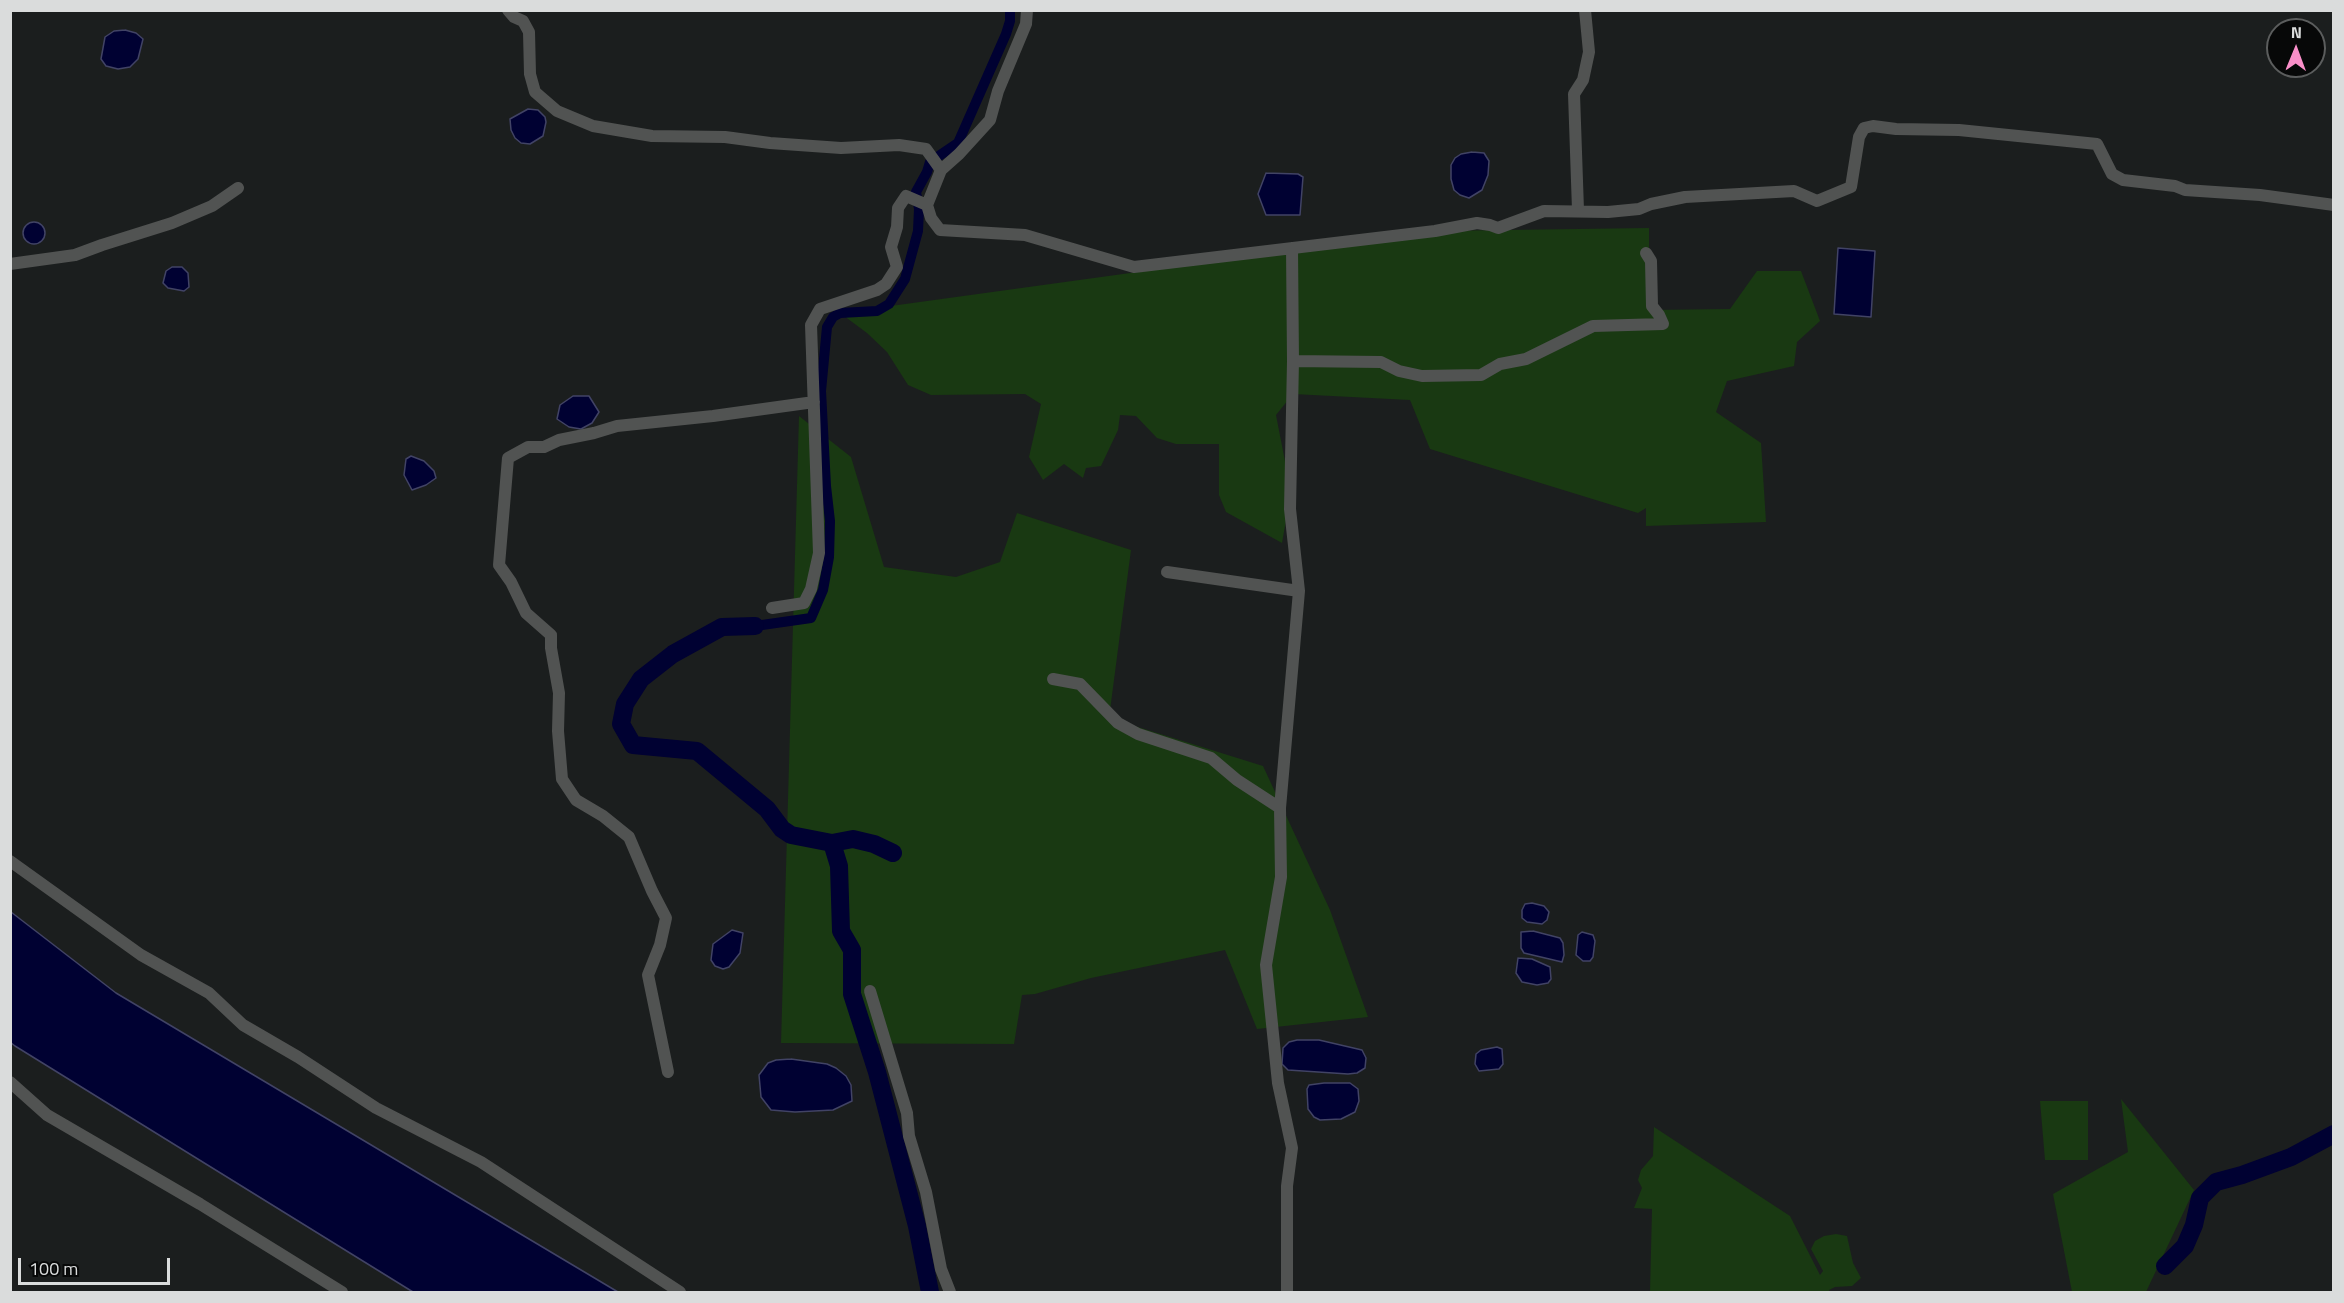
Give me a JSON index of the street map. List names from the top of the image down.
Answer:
{
  "scale_bar": "100 m",
  "north": "top"
}
